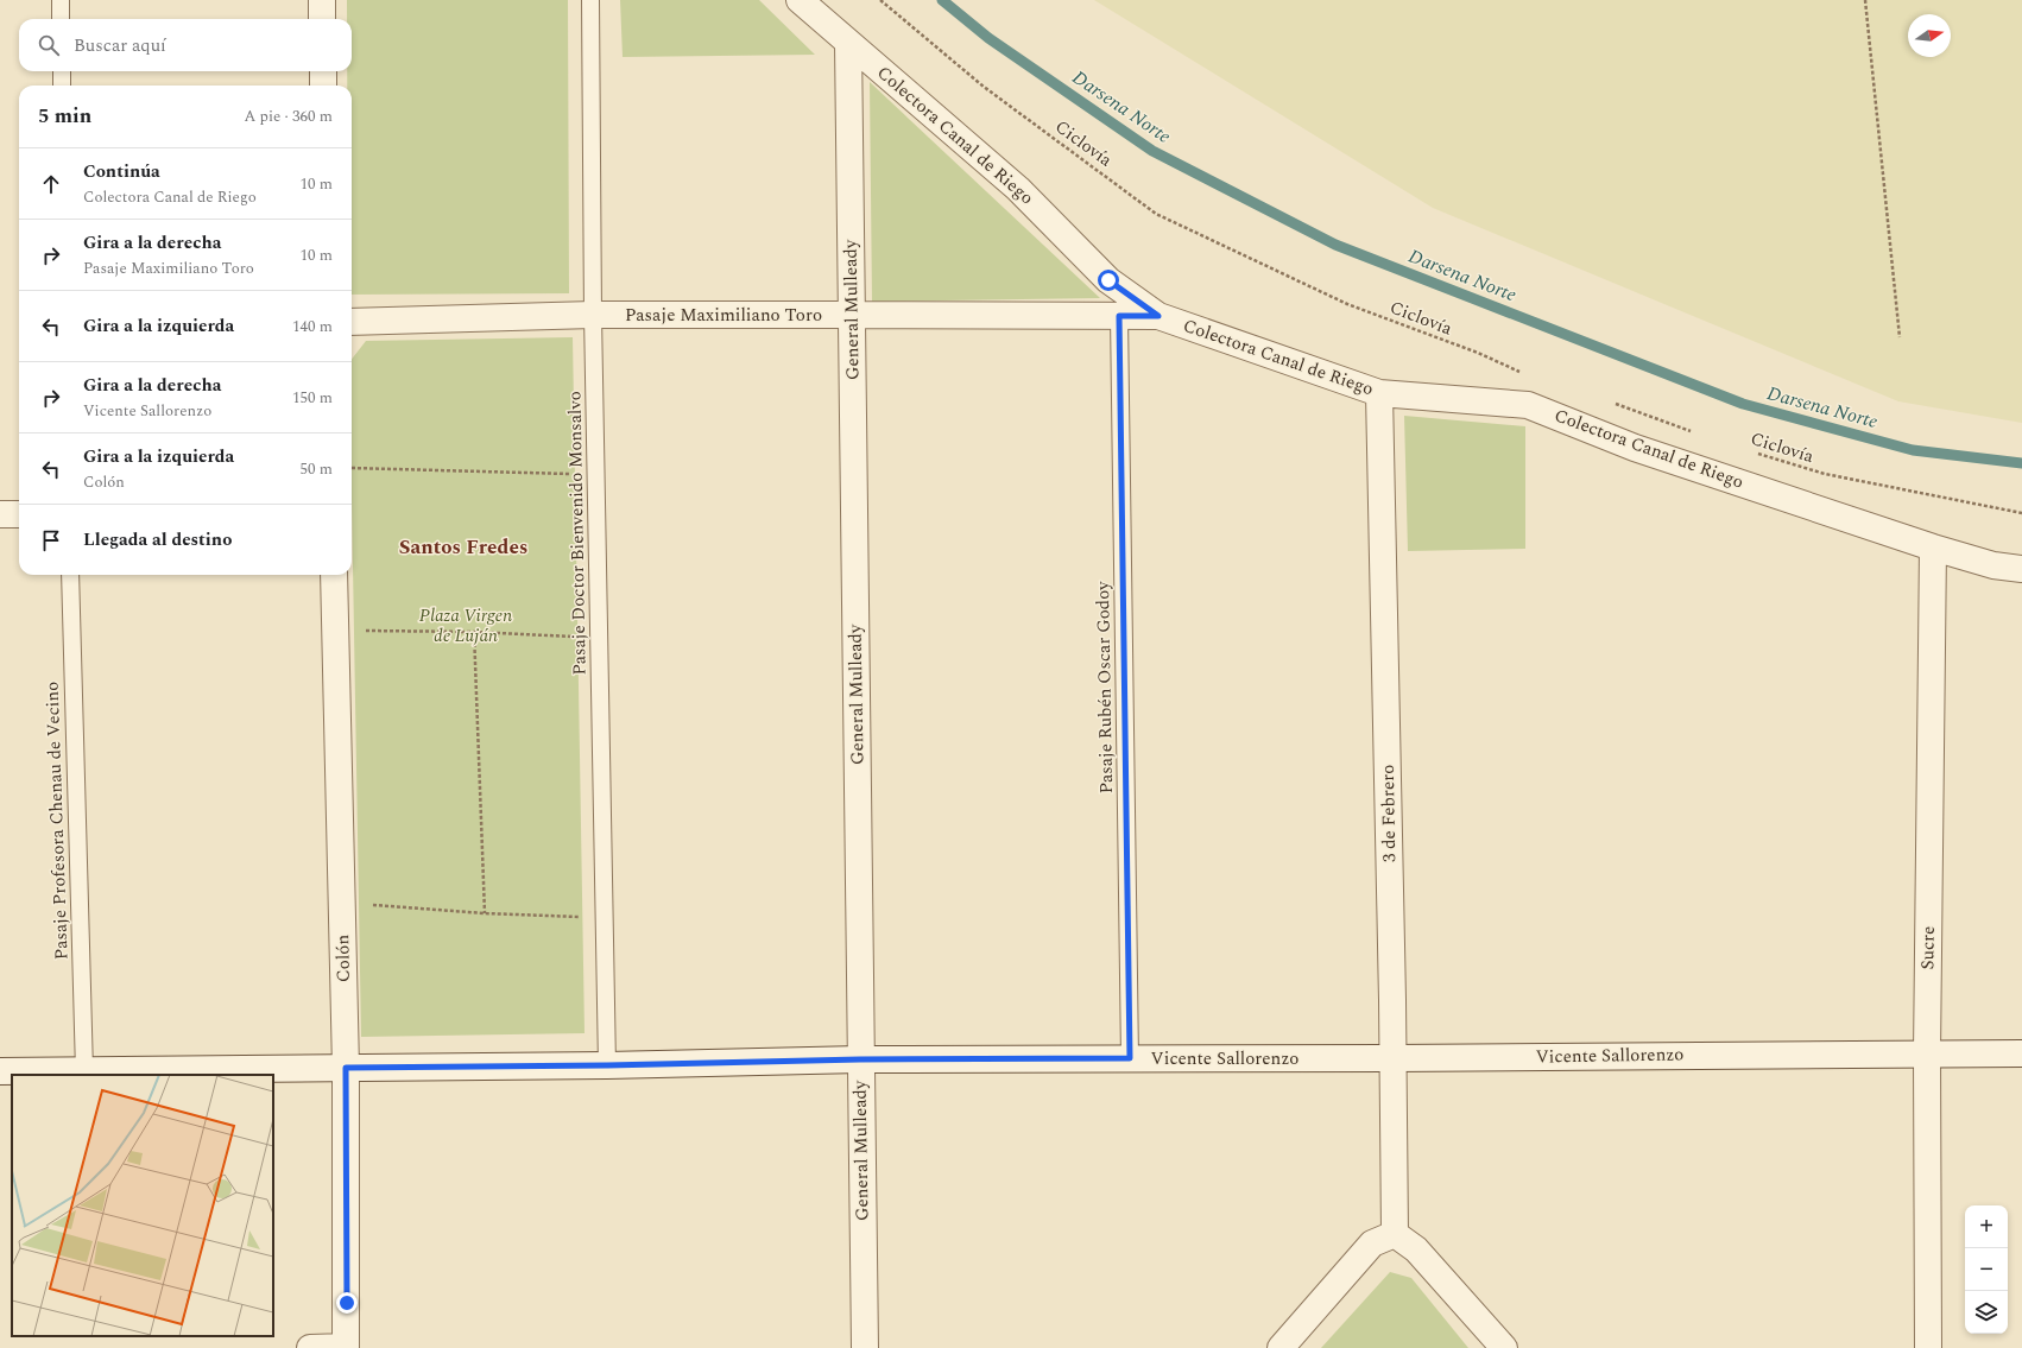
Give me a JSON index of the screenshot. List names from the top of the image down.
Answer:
{
  "streets": {
    "street": [
      "Colectora Canal de Riego",
      "General Mulleady",
      "Pasaje Maximiliano Toro",
      "3 de Febrero",
      "Sucre",
      "Colón",
      "Vicente Sallorenzo"
    ],
    "lane": ["Pasaje Doctor Bienvenido Monsalvo", "Pasaje Rubén Oscar Godoy", "Pasaje Profesora Chenau de Vecino"],
    "path": ["Ciclovía"]
  },
  "crossings": [
    ["Colectora Canal de Riego", "General Mulleady"],
    ["Colectora Canal de Riego", "Pasaje Maximiliano Toro"],
    ["Colectora Canal de Riego", "3 de Febrero"],
    ["Colectora Canal de Riego", "Sucre"],
    ["General Mulleady", "Pasaje Maximiliano Toro"],
    ["General Mulleady", "Vicente Sallorenzo"],
    ["Pasaje Maximiliano Toro", "Pasaje Doctor Bienvenido Monsalvo"],
    ["Pasaje Maximiliano Toro", "Pasaje Rubén Oscar Godoy"],
    ["Pasaje Doctor Bienvenido Monsalvo", "Vicente Sallorenzo"],
    ["Pasaje Rubén Oscar Godoy", "Vicente Sallorenzo"],
    ["3 de Febrero", "Vicente Sallorenzo"],
    ["Pasaje Profesora Chenau de Vecino", "Vicente Sallorenzo"],
    ["Sucre", "Vicente Sallorenzo"],
    ["Colón", "Vicente Sallorenzo"]
  ],
  "districts": ["Santos Fredes"],
  "water": ["Darsena Norte"],
  "parks": ["Plaza Virgen de Luján"],
  "north": "right",
  "page": {
    "search": "Buscar aquí",
    "heading": ["5 min", "A pie · 360 m"],
    "list": [
      ["Continúa", "Colectora Canal de Riego", "10 m"],
      ["Gira a la derecha", "Pasaje Maximiliano Toro", "10 m"],
      ["Gira a la izquierda", "140 m"],
      ["Gira a la derecha", "Vicente Sallorenzo", "150 m"],
      ["Gira a la izquierda", "Colón", "50 m"],
      "Llegada al destino"
    ],
    "map_buttons": ["+", "−"]
  }
}
